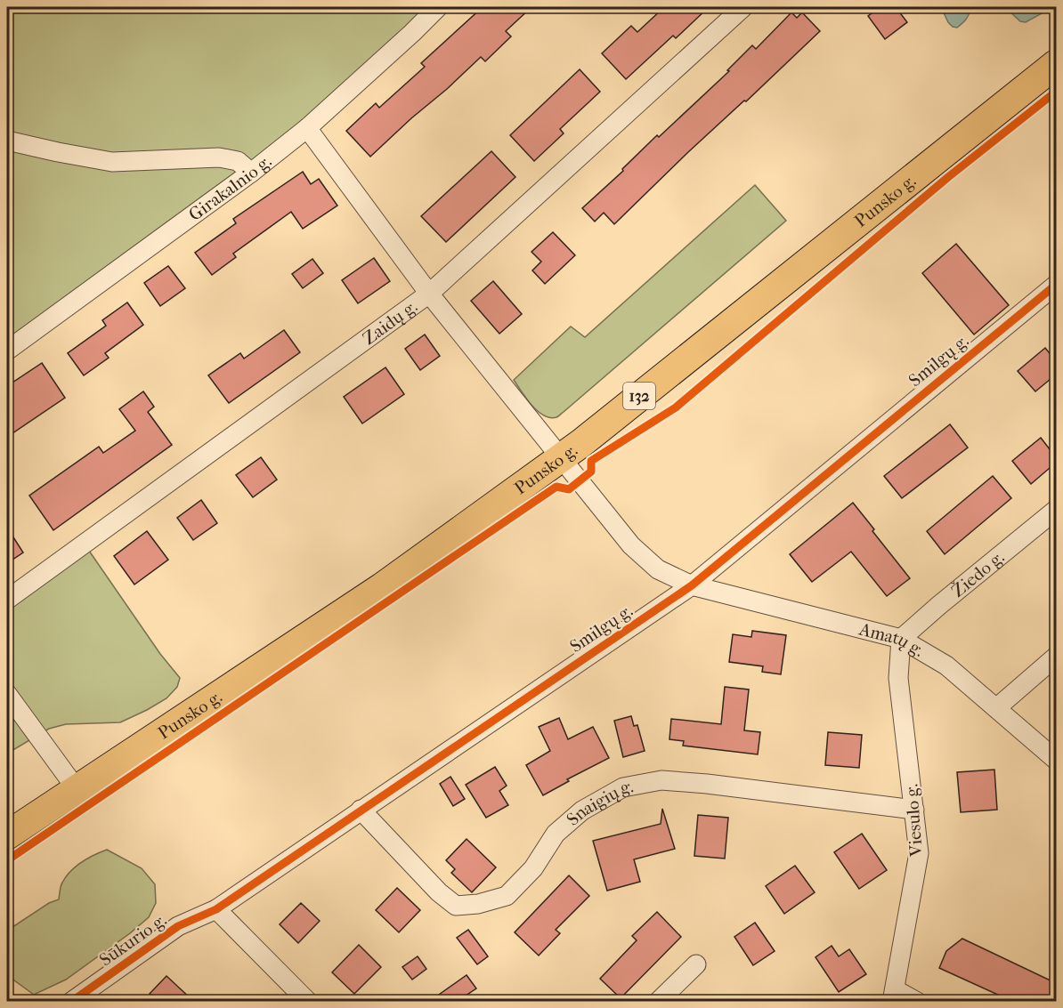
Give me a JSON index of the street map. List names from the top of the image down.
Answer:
{
  "streets": {
    "main road": ["Punsko g.", "132"],
    "street": [
      "Girakalnio g.",
      "Zaidų g.",
      "Smilgų g.",
      "Žiedo g.",
      "Amatų g.",
      "Snaigių g.",
      "Viesulo g.",
      "Sūkurio g."
    ]
  },
  "crossings": [
    ["Girakalnio g.", "Amatų g."],
    ["Punsko g.", "Amatų g."],
    ["Zaidų g.", "Amatų g."],
    ["Smilgų g.", "Amatų g."],
    ["Smilgų g.", "Snaigių g."],
    ["Smilgų g.", "Sūkurio g."],
    ["Žiedo g.", "Amatų g."],
    ["Žiedo g.", "Viesulo g."],
    ["Amatų g.", "Viesulo g."],
    ["Snaigių g.", "Viesulo g."]
  ]
}
